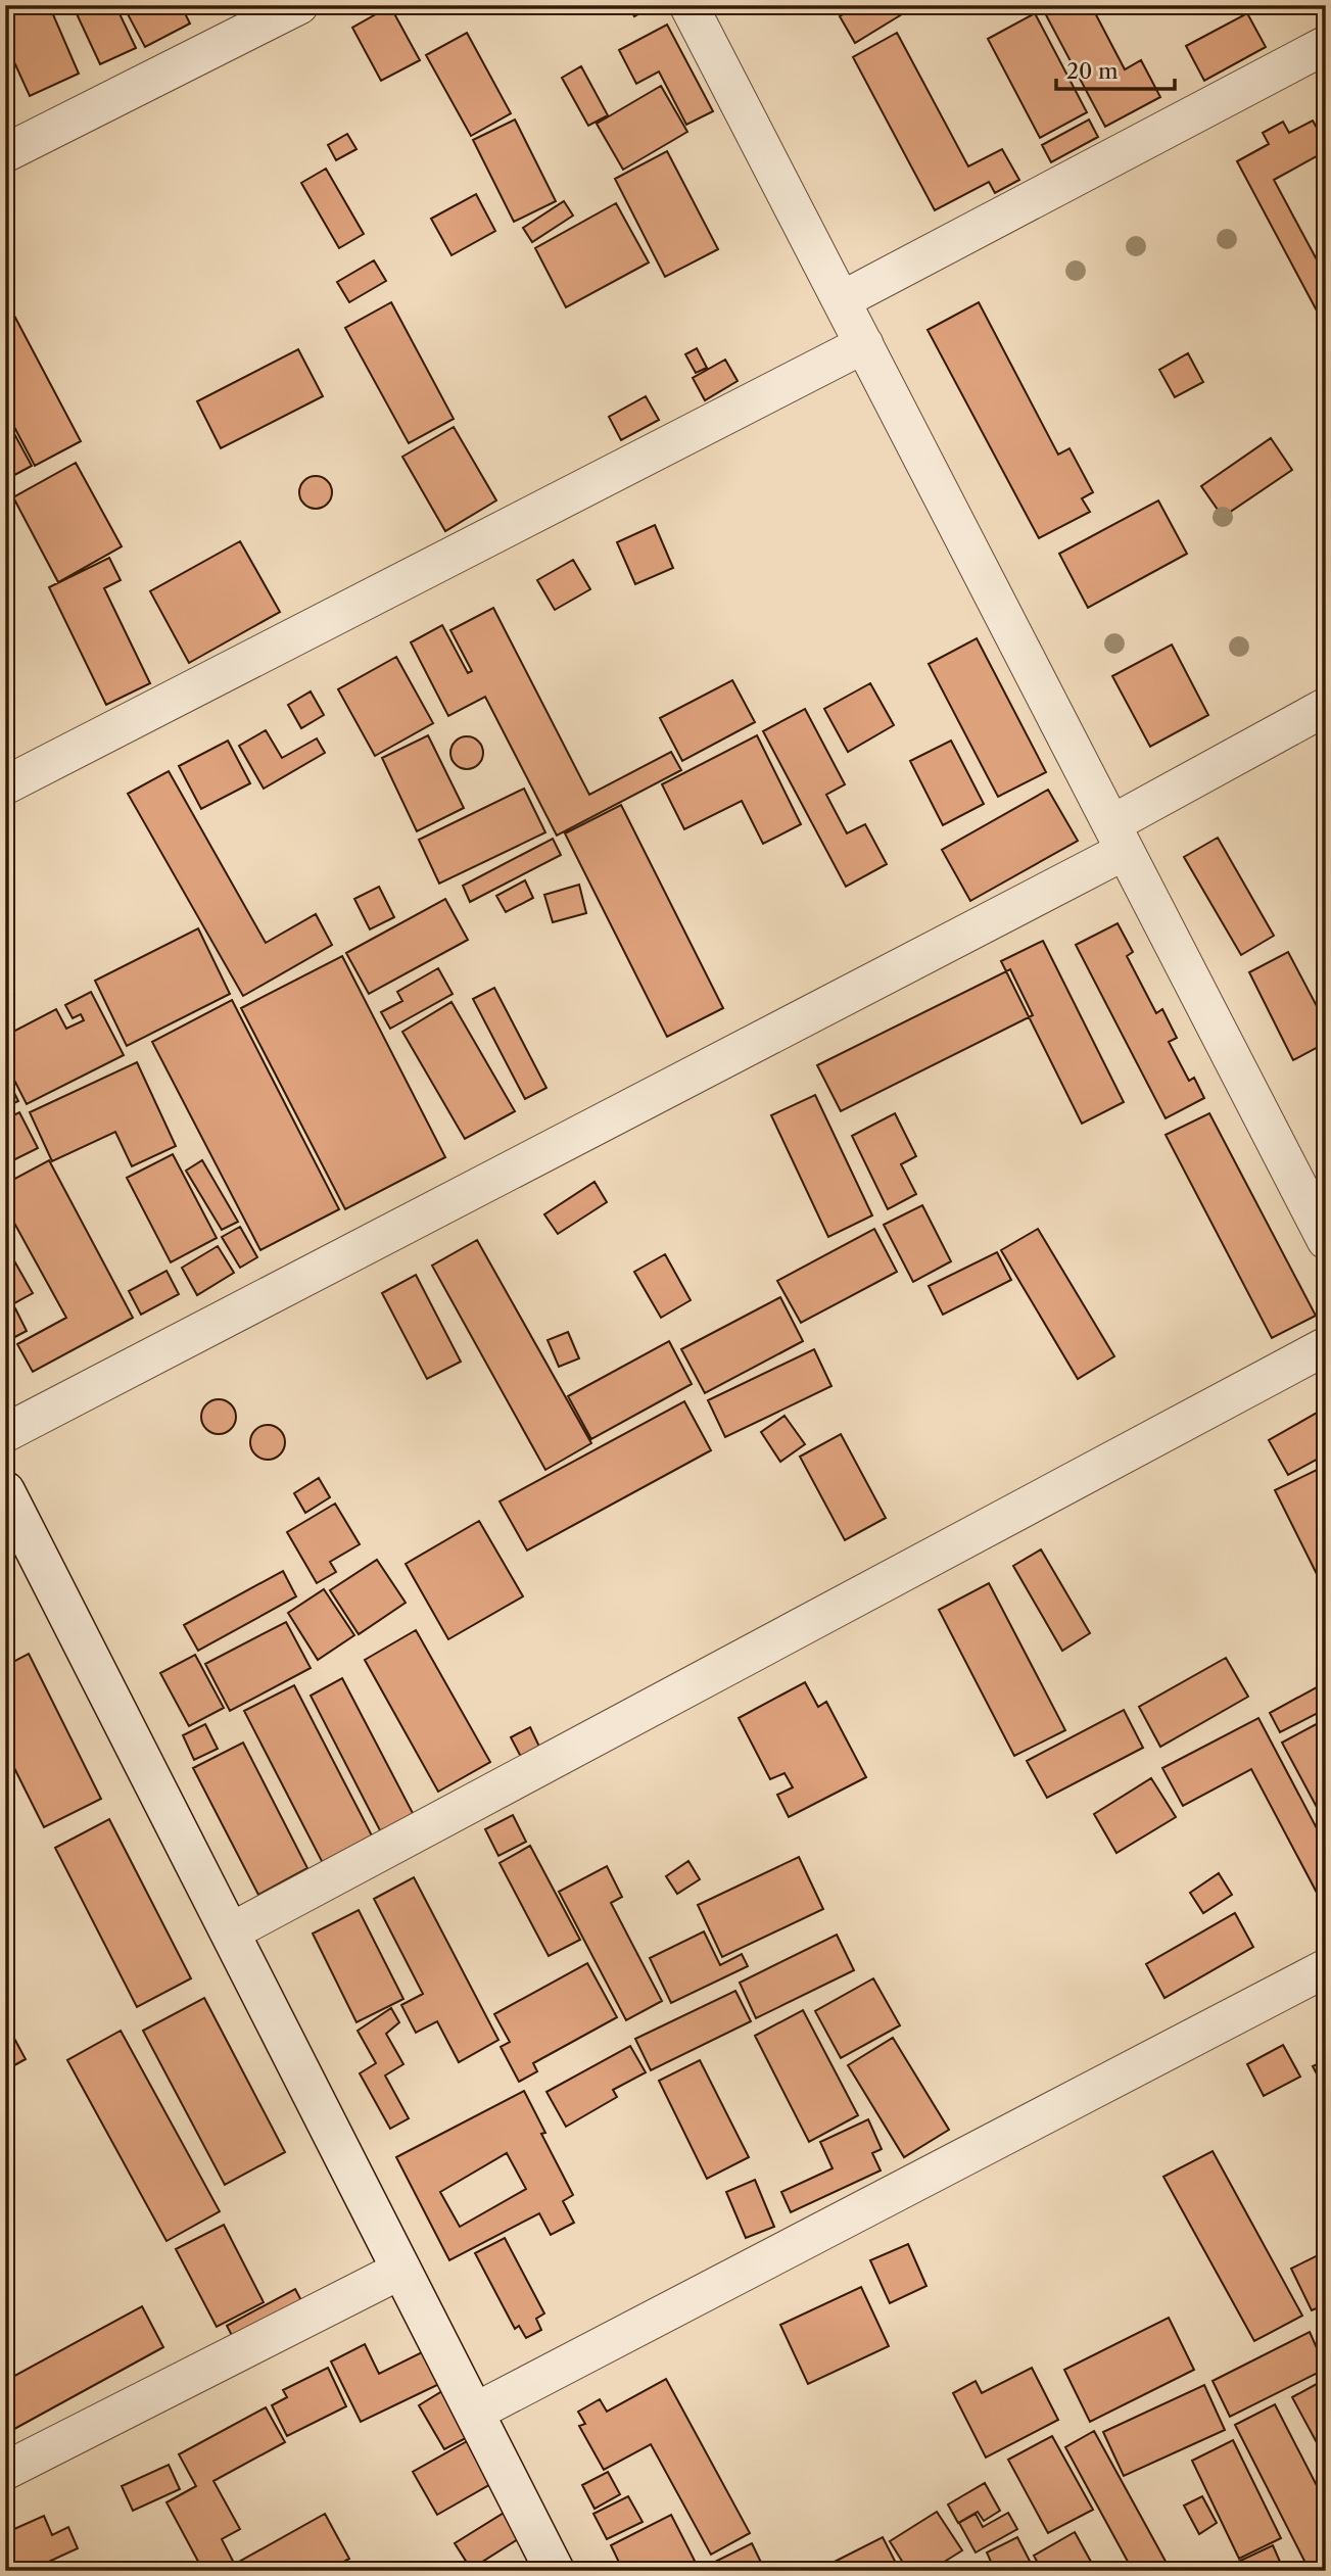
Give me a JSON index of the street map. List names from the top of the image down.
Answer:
{
  "scale_bar": "20 m"
}
